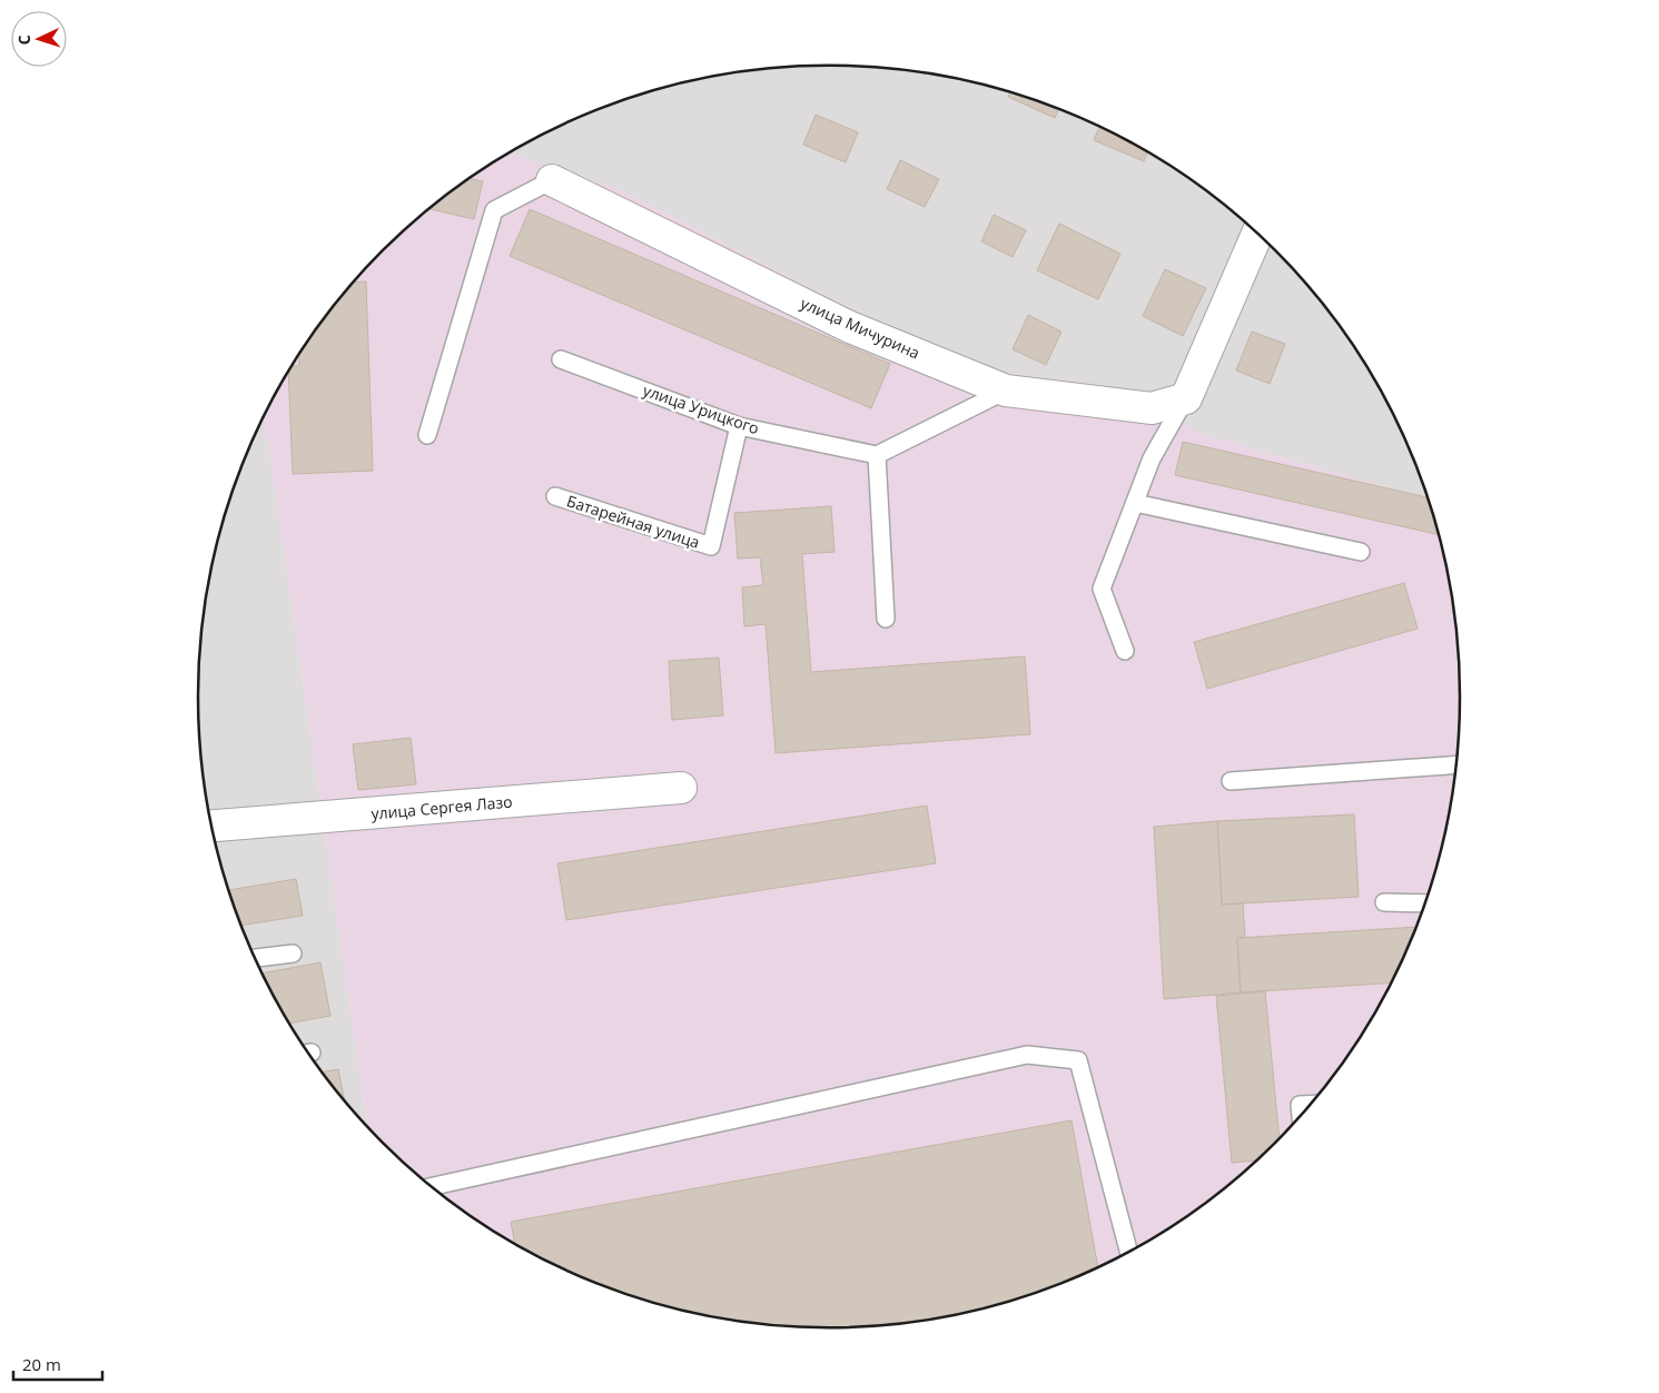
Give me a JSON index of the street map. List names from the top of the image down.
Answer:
{
  "streets": {
    "street": ["улица Мичурина", "улица Сергея Лазо"],
    "lane": ["улица Урицкого", "Батарейная улица"]
  },
  "crossings": [
    ["улица Урицкого", "Батарейная улица"]
  ],
  "scale_bar": "20 m",
  "north": "left"
}
